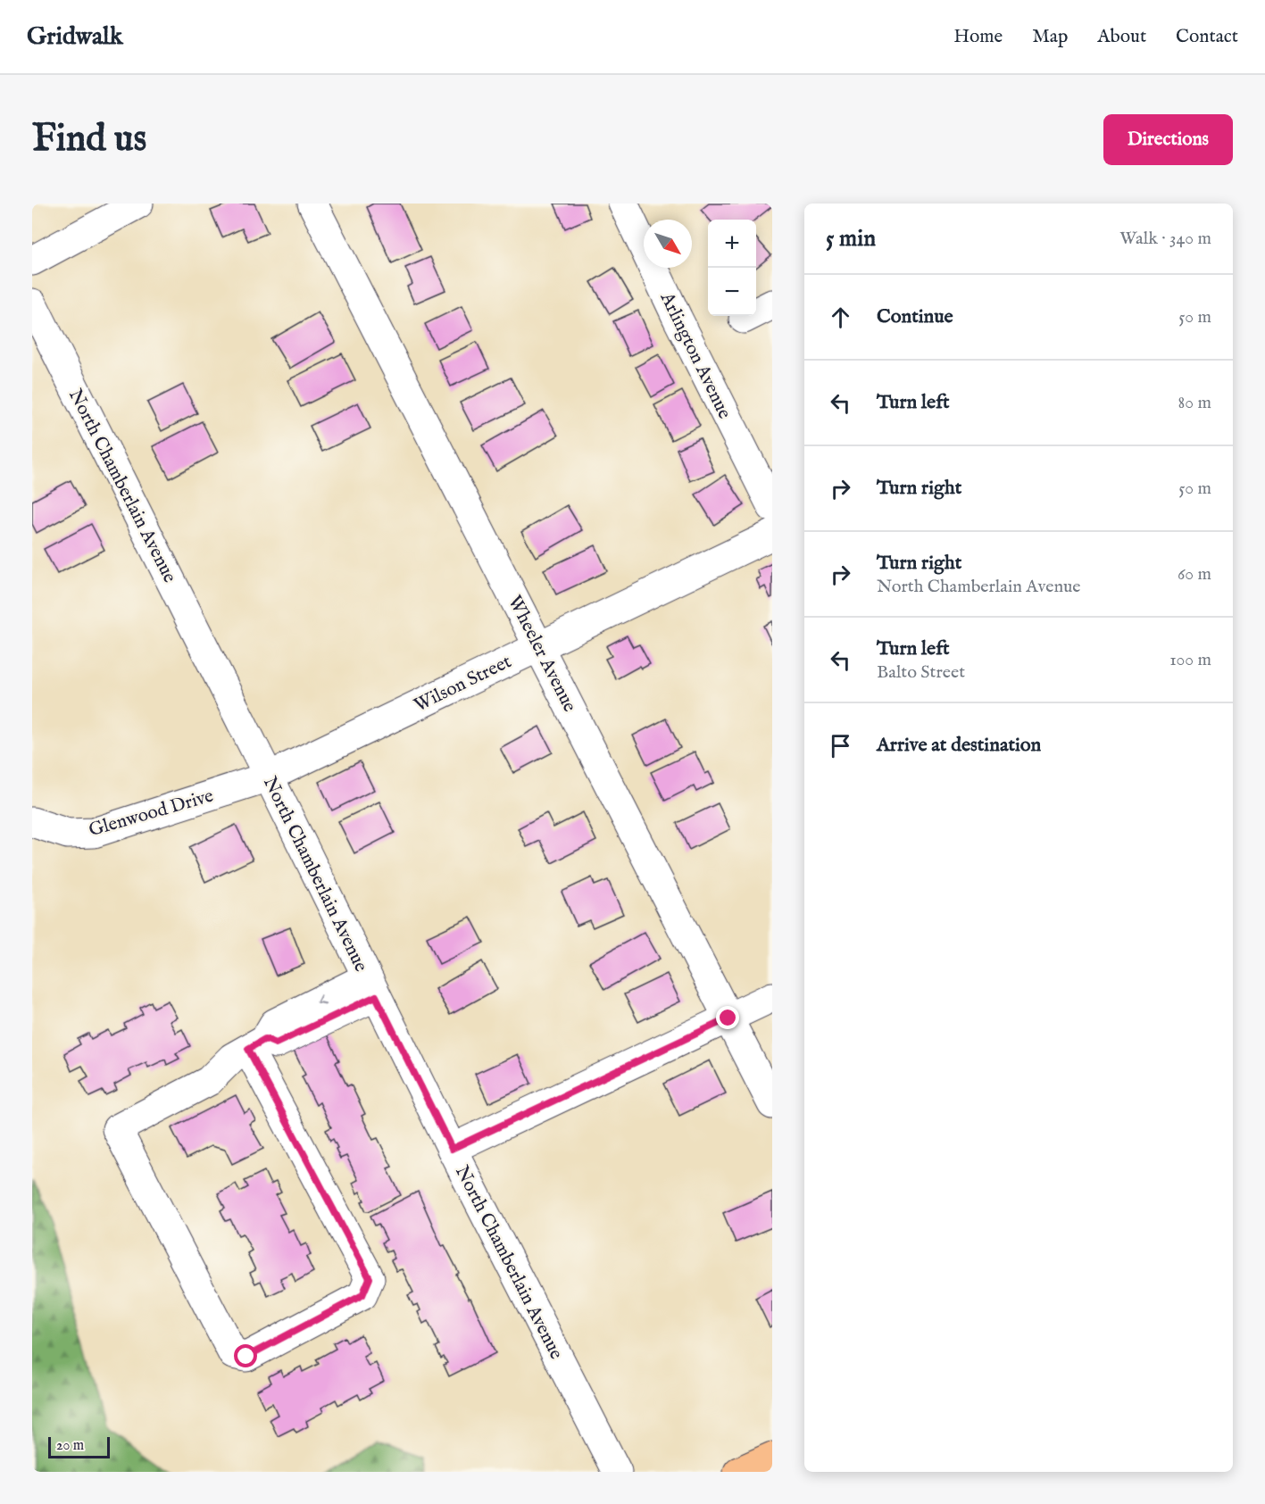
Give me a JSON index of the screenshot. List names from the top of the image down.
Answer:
{
  "streets": {
    "street": [
      "Arlington Avenue",
      "North Chamberlain Avenue",
      "Wheeler Avenue",
      "Wilson Street",
      "Glenwood Drive"
    ]
  },
  "crossings": [
    ["North Chamberlain Avenue", "Wilson Street"],
    ["North Chamberlain Avenue", "Glenwood Drive"],
    ["Wheeler Avenue", "Wilson Street"],
    ["Wilson Street", "Glenwood Drive"]
  ],
  "scale_bar": "20 m",
  "north": "bottom right",
  "page": {
    "header": "Gridwalk",
    "nav": [
      "Home",
      "Map",
      "About",
      "Contact"
    ],
    "buttons": "Directions",
    "title": "Find us",
    "heading": ["5 min", "Walk · 340 m"],
    "map_buttons": ["+", "−"],
    "list": [
      ["Continue", "50 m"],
      ["Turn left", "80 m"],
      ["Turn right", "50 m"],
      ["Turn right", "North Chamberlain Avenue", "60 m"],
      ["Turn left", "Balto Street", "100 m"],
      "Arrive at destination"
    ],
    "scale": "20 m"
  }
}
